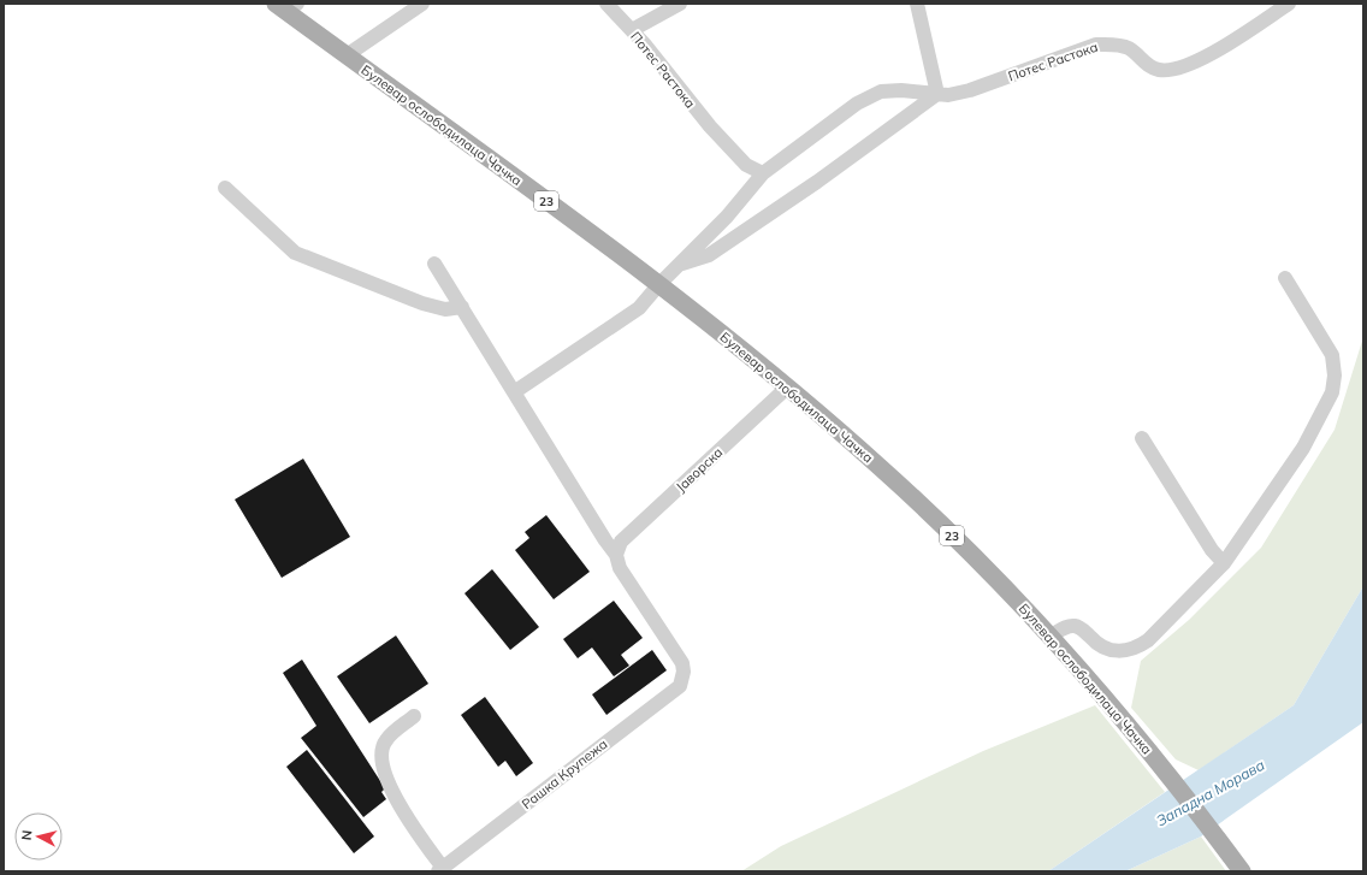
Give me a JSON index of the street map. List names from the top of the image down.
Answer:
{
  "streets": {
    "main road": ["Булевар ослободилаца Чачка", "23"],
    "street": ["Потес Растока", "Јаворска", "Рашка Крупежа"]
  },
  "crossings": [
    ["Потес Растока", "Булевар ослободилаца Чачка"],
    ["Булевар ослободилаца Чачка", "Јаворска"],
    ["Јаворска", "Рашка Крупежа"]
  ],
  "water": ["Западна Морава"],
  "north": "left"
}
